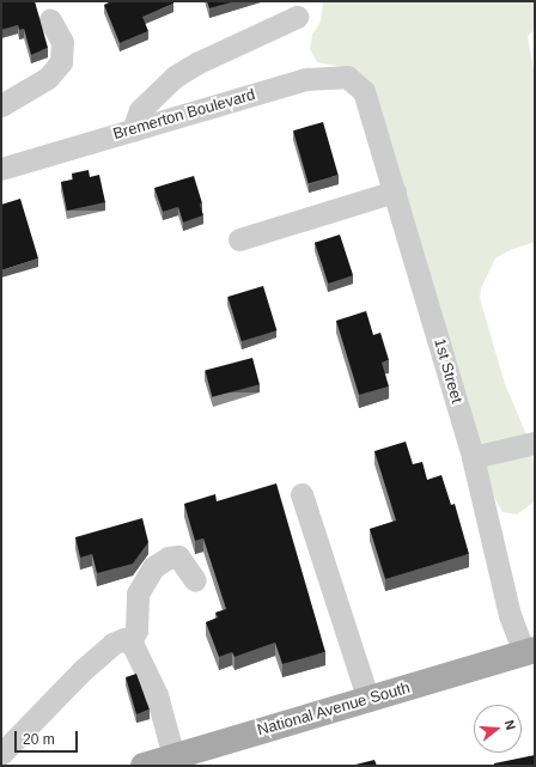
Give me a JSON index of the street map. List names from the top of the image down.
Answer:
{
  "streets": {
    "main road": ["National Avenue South"],
    "street": ["Bremerton Boulevard", "1st Street"]
  },
  "crossings": [
    ["Bremerton Boulevard", "1st Street"],
    ["1st Street", "National Avenue South"]
  ],
  "scale_bar": "20 m",
  "north": "right"
}
